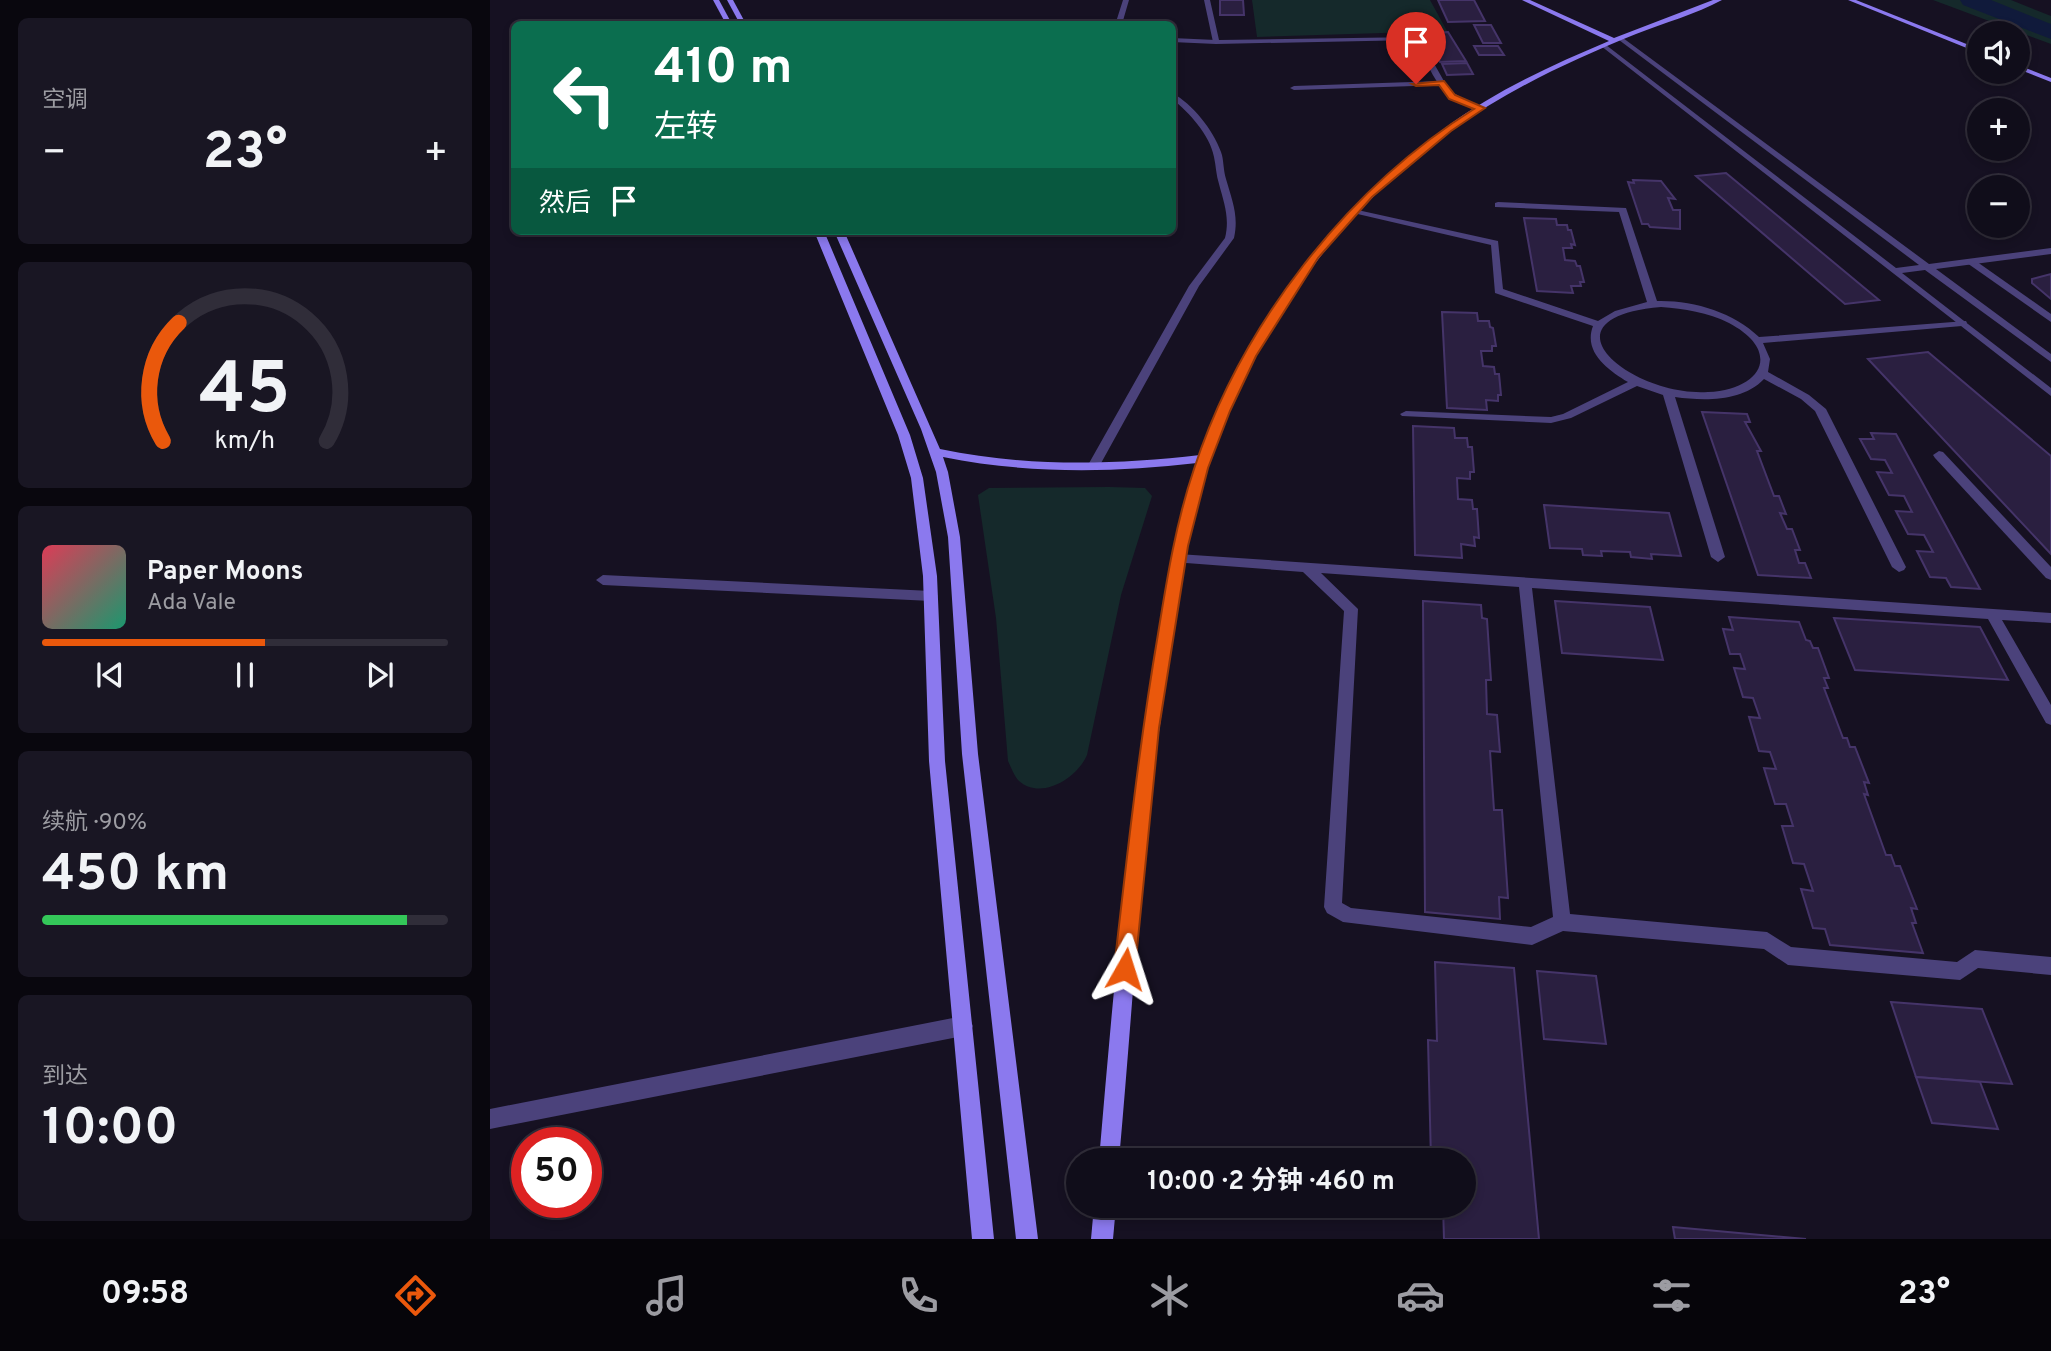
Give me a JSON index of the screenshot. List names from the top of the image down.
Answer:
{
  "page": {
    "tile": [
      "空调",
      ["续航 · 90%", "450 km"],
      ["到达", "10:00"]
    ],
    "map_buttons": ["+", "−"],
    "turn": ["410 m", "左转"],
    "heat": ["−", "23°", "+"],
    "then": "然后",
    "song": ["Paper Moons", "Ada Vale"],
    "limit": "50",
    "trip": "10:00 · 2 分钟 · 460 m",
    "tabs": ["09:58", "23°"],
    "gauge": ["45", "km/h"]
  }
}
